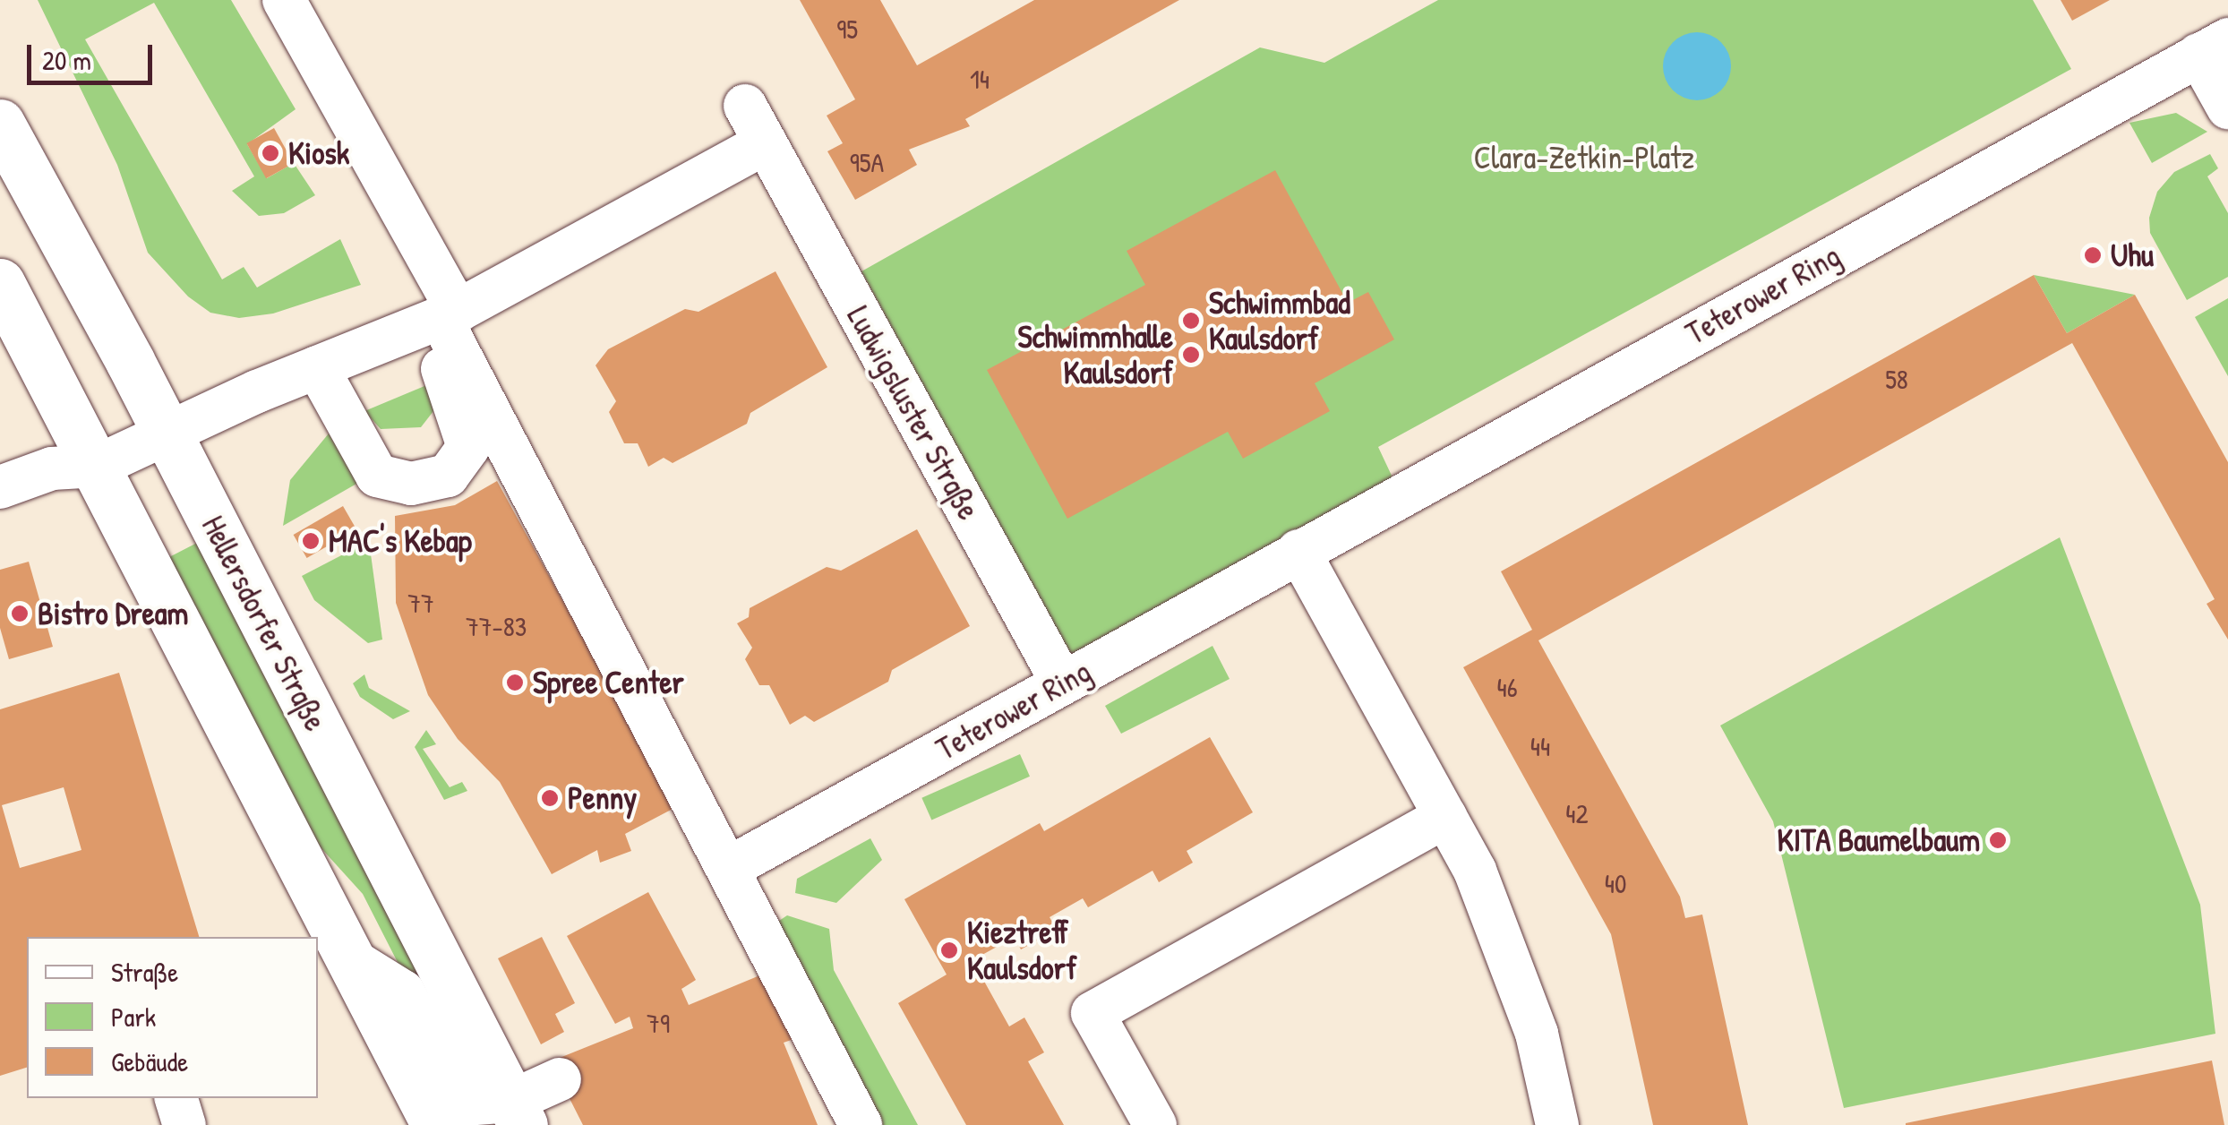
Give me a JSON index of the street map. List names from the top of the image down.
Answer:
{
  "streets": {
    "main road": ["Hellersdorfer Straße"],
    "street": ["Teterower Ring", "Ludwigsluster Straße"]
  },
  "crossings": [
    ["Teterower Ring", "Ludwigsluster Straße"]
  ],
  "parks": ["Clara-Zetkin-Platz"],
  "places": [
    "Kiosk",
    "Uhu",
    "Schwimmbad Kaulsdorf",
    "Schwimmhalle Kaulsdorf",
    "MAC's Kebap",
    "Bistro Dream",
    "Spree Center",
    "Penny",
    "KITA Baumelbaum",
    "Kieztreff Kaulsdorf"
  ],
  "house_numbers": [
    "95",
    "14",
    "95A",
    "58",
    "77",
    "77-83",
    "46",
    "44",
    "42",
    "40",
    "79"
  ],
  "legend": ["Straße", "Park", "Gebäude"],
  "scale_bar": "20 m"
}
